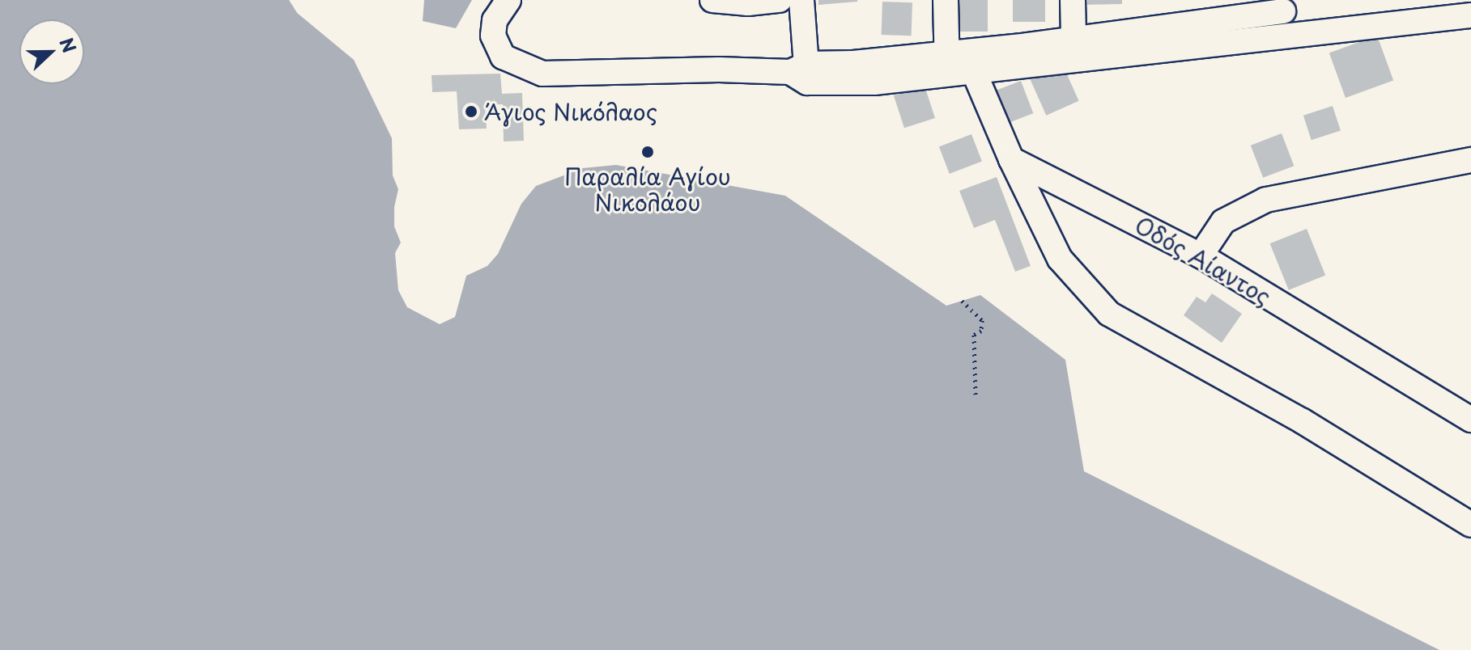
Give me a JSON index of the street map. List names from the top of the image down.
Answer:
{
  "streets": {
    "street": ["Οδός Αίαντος"]
  },
  "places": ["Άγιος Νικόλαος", "Παραλία Αγίου Νικολάου"],
  "north": "right"
}
